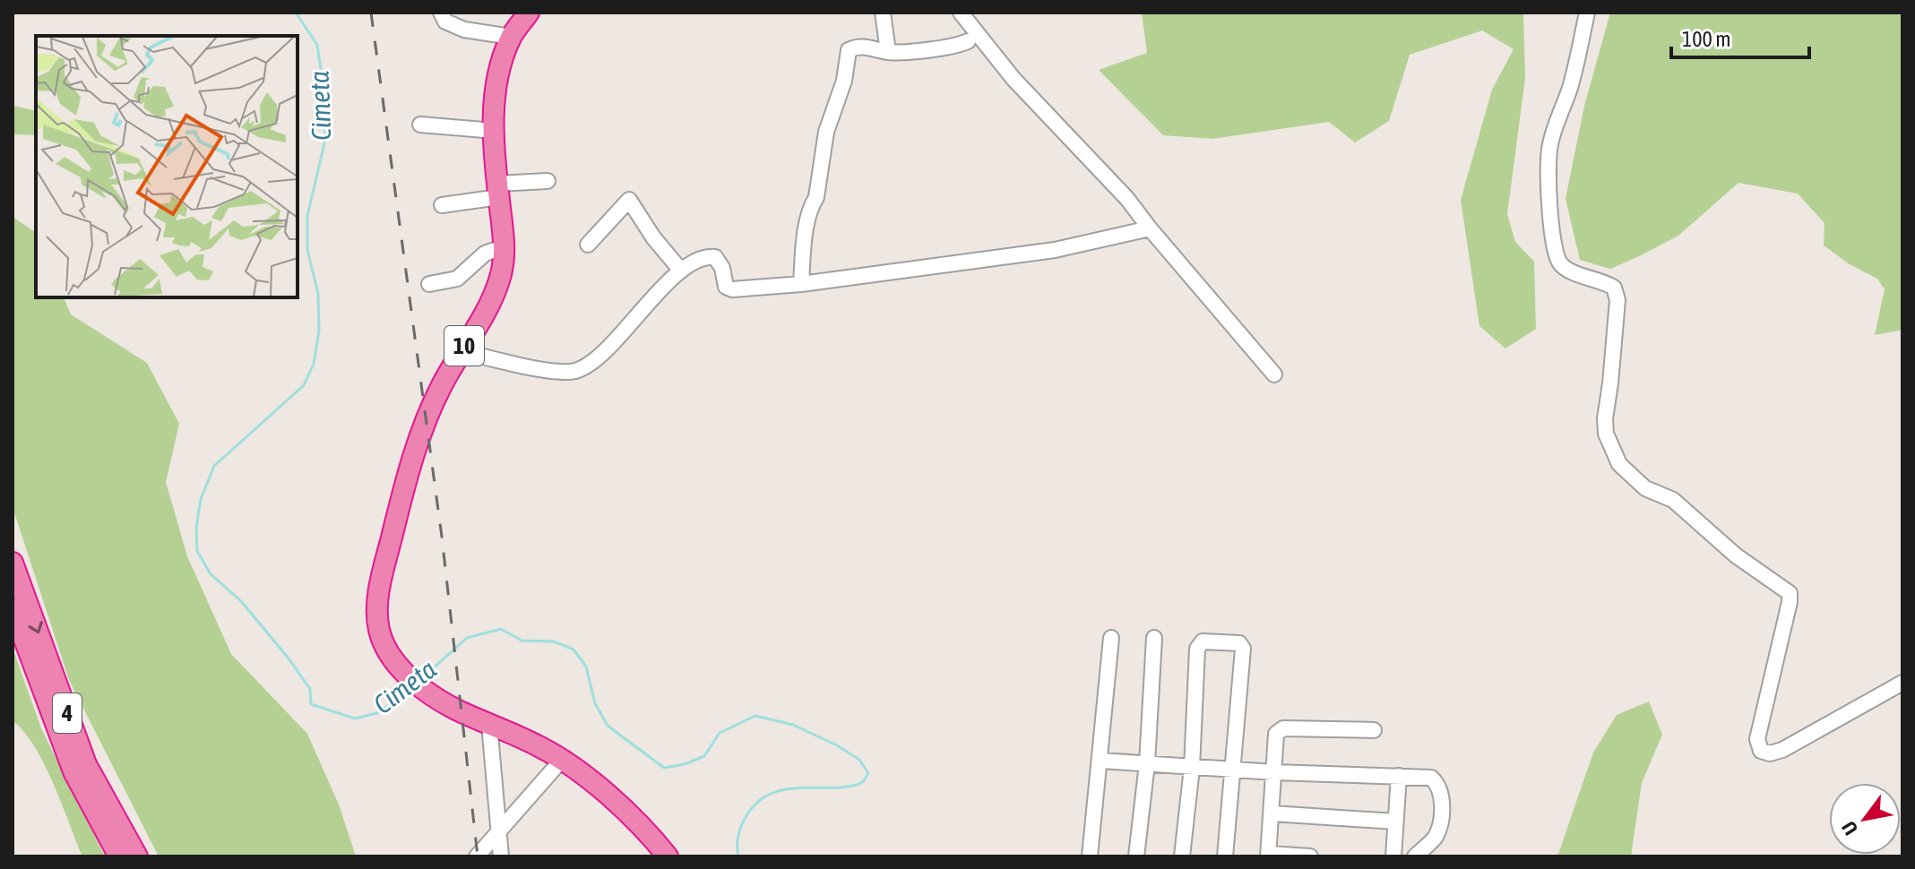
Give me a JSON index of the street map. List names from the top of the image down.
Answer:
{
  "streets": {
    "highway": ["10", "4"]
  },
  "water": ["Cimeta"],
  "scale_bar": "100 m",
  "north": "bottom left"
}
